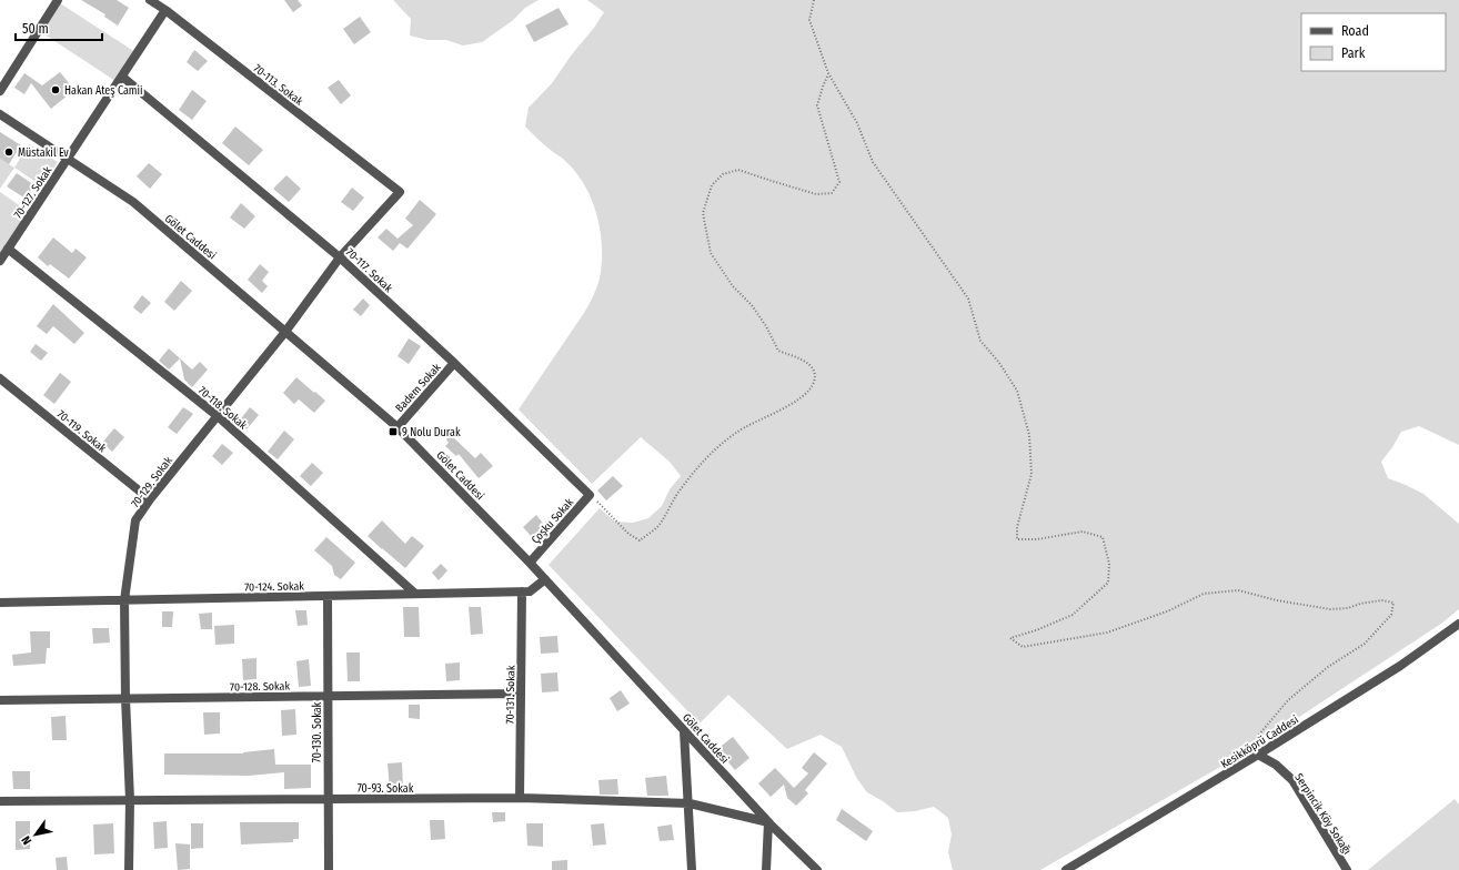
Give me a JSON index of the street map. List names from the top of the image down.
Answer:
{
  "streets": {
    "street": [
      "70-113. Sokak",
      "70-127. Sokak",
      "Gölet Caddesi",
      "70-117. Sokak",
      "Badem Sokak",
      "70-118. Sokak",
      "70-119. Sokak",
      "70-129. Sokak",
      "Çoşku Sokak",
      "70-124. Sokak",
      "70-128. Sokak",
      "70-131. Sokak",
      "70-130. Sokak",
      "Kesikköprü Caddesi",
      "70-93. Sokak",
      "Serpincik Köy Sokağı"
    ]
  },
  "crossings": [
    ["70-113. Sokak", "70-127. Sokak"],
    ["70-113. Sokak", "70-129. Sokak"],
    ["70-127. Sokak", "Gölet Caddesi"],
    ["70-127. Sokak", "70-117. Sokak"],
    ["70-127. Sokak", "70-118. Sokak"],
    ["Gölet Caddesi", "Badem Sokak"],
    ["Gölet Caddesi", "70-129. Sokak"],
    ["Gölet Caddesi", "Çoşku Sokak"],
    ["Gölet Caddesi", "70-124. Sokak"],
    ["Gölet Caddesi", "70-93. Sokak"],
    ["70-117. Sokak", "Badem Sokak"],
    ["70-117. Sokak", "70-129. Sokak"],
    ["70-117. Sokak", "Çoşku Sokak"],
    ["70-118. Sokak", "70-129. Sokak"],
    ["70-118. Sokak", "70-124. Sokak"],
    ["70-119. Sokak", "70-129. Sokak"],
    ["70-129. Sokak", "70-124. Sokak"],
    ["70-129. Sokak", "70-128. Sokak"],
    ["70-129. Sokak", "70-93. Sokak"],
    ["70-124. Sokak", "70-131. Sokak"],
    ["70-124. Sokak", "70-130. Sokak"],
    ["70-128. Sokak", "70-131. Sokak"],
    ["70-128. Sokak", "70-130. Sokak"],
    ["70-131. Sokak", "70-93. Sokak"],
    ["70-130. Sokak", "70-93. Sokak"],
    ["Kesikköprü Caddesi", "Serpincik Köy Sokağı"]
  ],
  "places": {
    "other": ["Hakan Ateş Camii", "Müstakil Ev"],
    "transit": ["9 Nolu Durak"]
  },
  "legend": ["Road", "Park"],
  "scale_bar": "50 m",
  "north": "bottom left"
}
